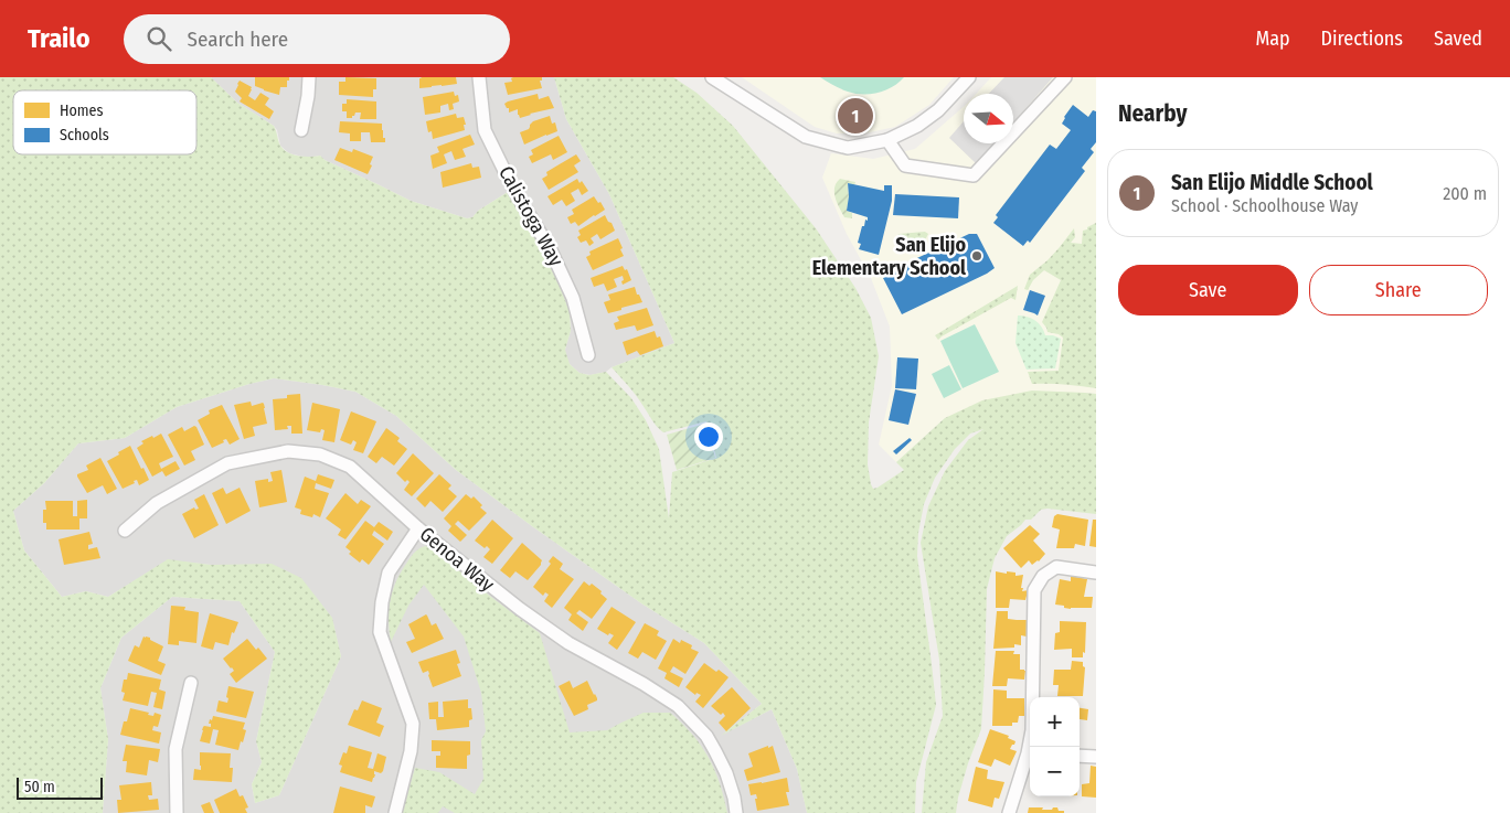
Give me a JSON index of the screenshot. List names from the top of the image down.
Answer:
{
  "streets": {
    "street": ["Calistoga Way", "Genoa Way"]
  },
  "places": ["San Elijo Elementary School"],
  "legend": ["Homes", "Schools"],
  "scale_bar": "50 m",
  "north": "right",
  "page": {
    "header": "Trailo",
    "search": "Search here",
    "nav": ["Map", "Directions", "Saved"],
    "heading": "Nearby",
    "pins": "1",
    "list": [
      {
        "mark": "1",
        "name": "San Elijo Middle School",
        "note": "School · Schoolhouse Way",
        "value": "200 m"
      }
    ],
    "buttons": ["Save", "Share"],
    "map_buttons": ["+", "−"],
    "scale": "50 m"
  }
}
